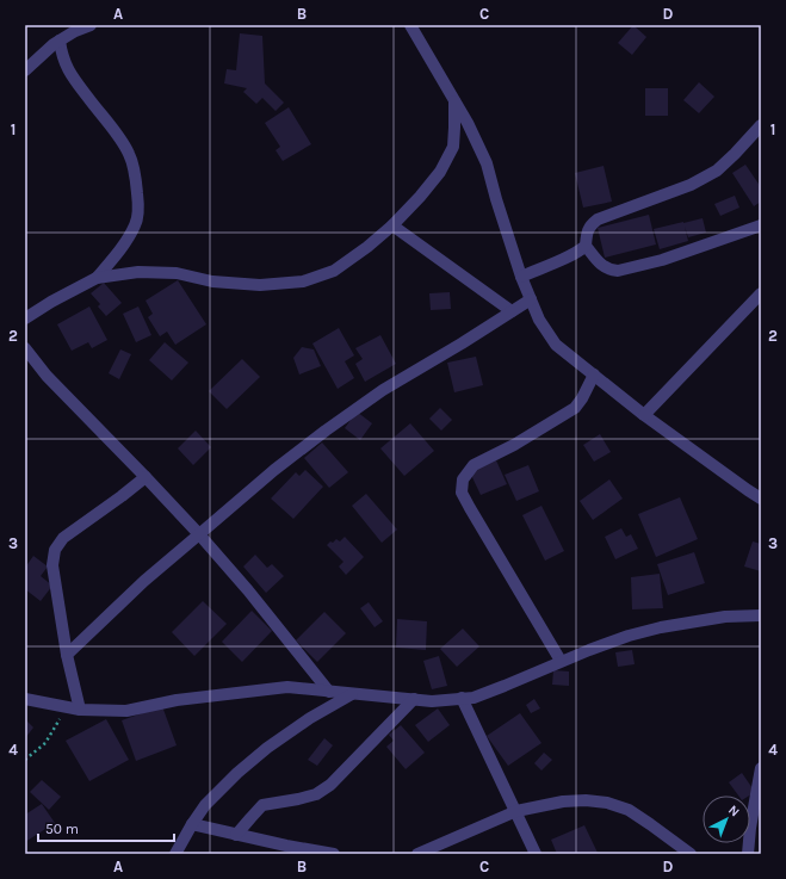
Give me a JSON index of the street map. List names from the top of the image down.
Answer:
{
  "scale_bar": "50 m",
  "north": "top right",
  "grid": {
    "columns": [
      "A",
      "B",
      "C",
      "D"
    ],
    "rows": [
      "1",
      "2",
      "3",
      "4"
    ]
  }
}
